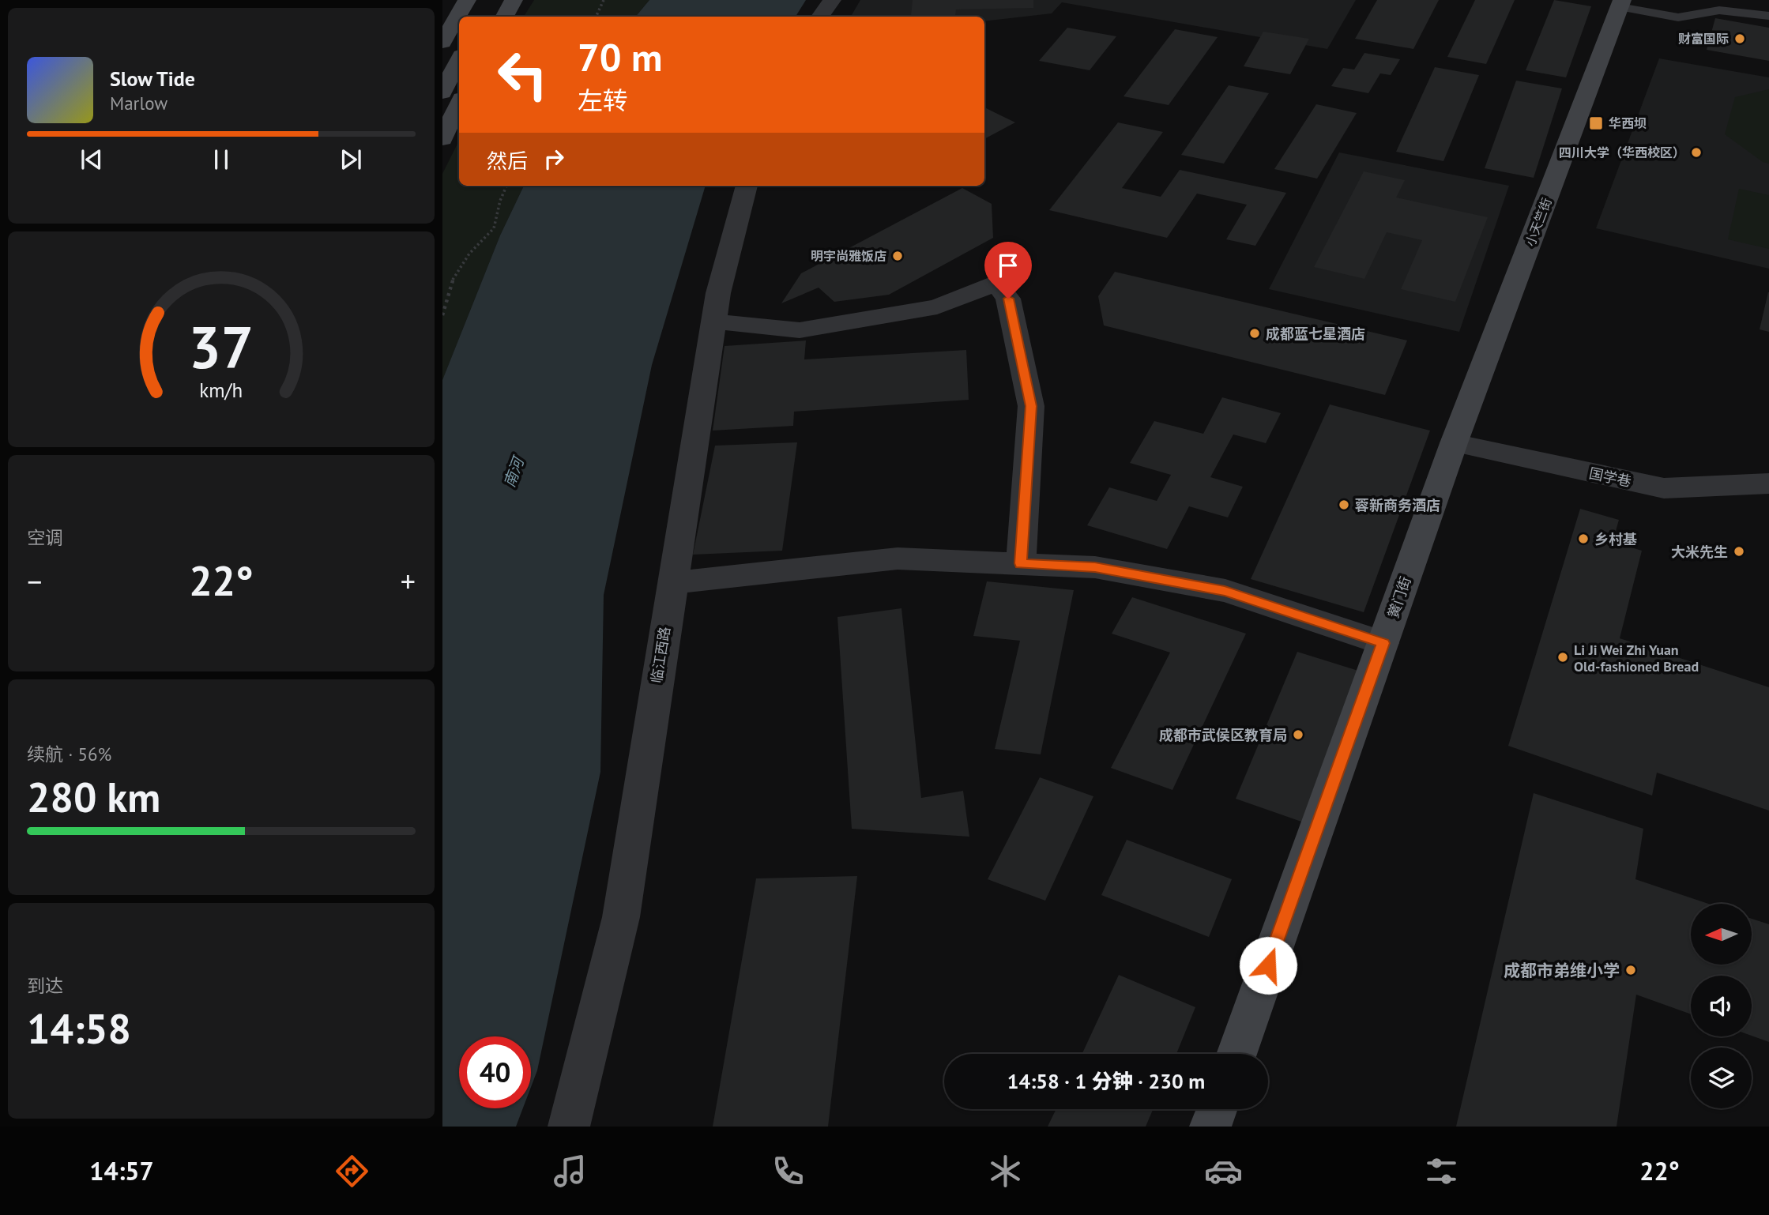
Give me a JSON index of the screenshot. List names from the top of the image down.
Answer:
{
  "streets": {
    "street": [
      "小天竺街",
      "国学巷",
      "黉门街",
      "临江西路"
    ]
  },
  "crossings": [
    ["小天竺街", "国学巷"],
    ["小天竺街", "黉门街"],
    ["国学巷", "黉门街"]
  ],
  "water": ["南河"],
  "places": {
    "other": [
      "财富国际",
      "四川大学（华西校区）",
      "明宇尚雅饭店",
      "成都蓝七星酒店",
      "蓉新商务酒店",
      "乡村基",
      "大米先生",
      "Li Ji Wei Zhi Yuan Old-fashioned Bread",
      "成都市武侯区教育局",
      "成都市弟维小学"
    ],
    "transit": ["华西坝"]
  },
  "north": "left",
  "page": {
    "turn": ["70 m", "左转"],
    "song": ["Slow Tide", "Marlow"],
    "then": "然后",
    "tile": [
      "空调",
      ["续航 · 56%", "280 km"],
      ["到达", "14:58"]
    ],
    "heat": ["−", "22°", "+"],
    "limit": "40",
    "trip": "14:58 · 1 分钟 · 230 m",
    "tabs": ["14:57", "22°"],
    "gauge": ["37", "km/h"]
  }
}
